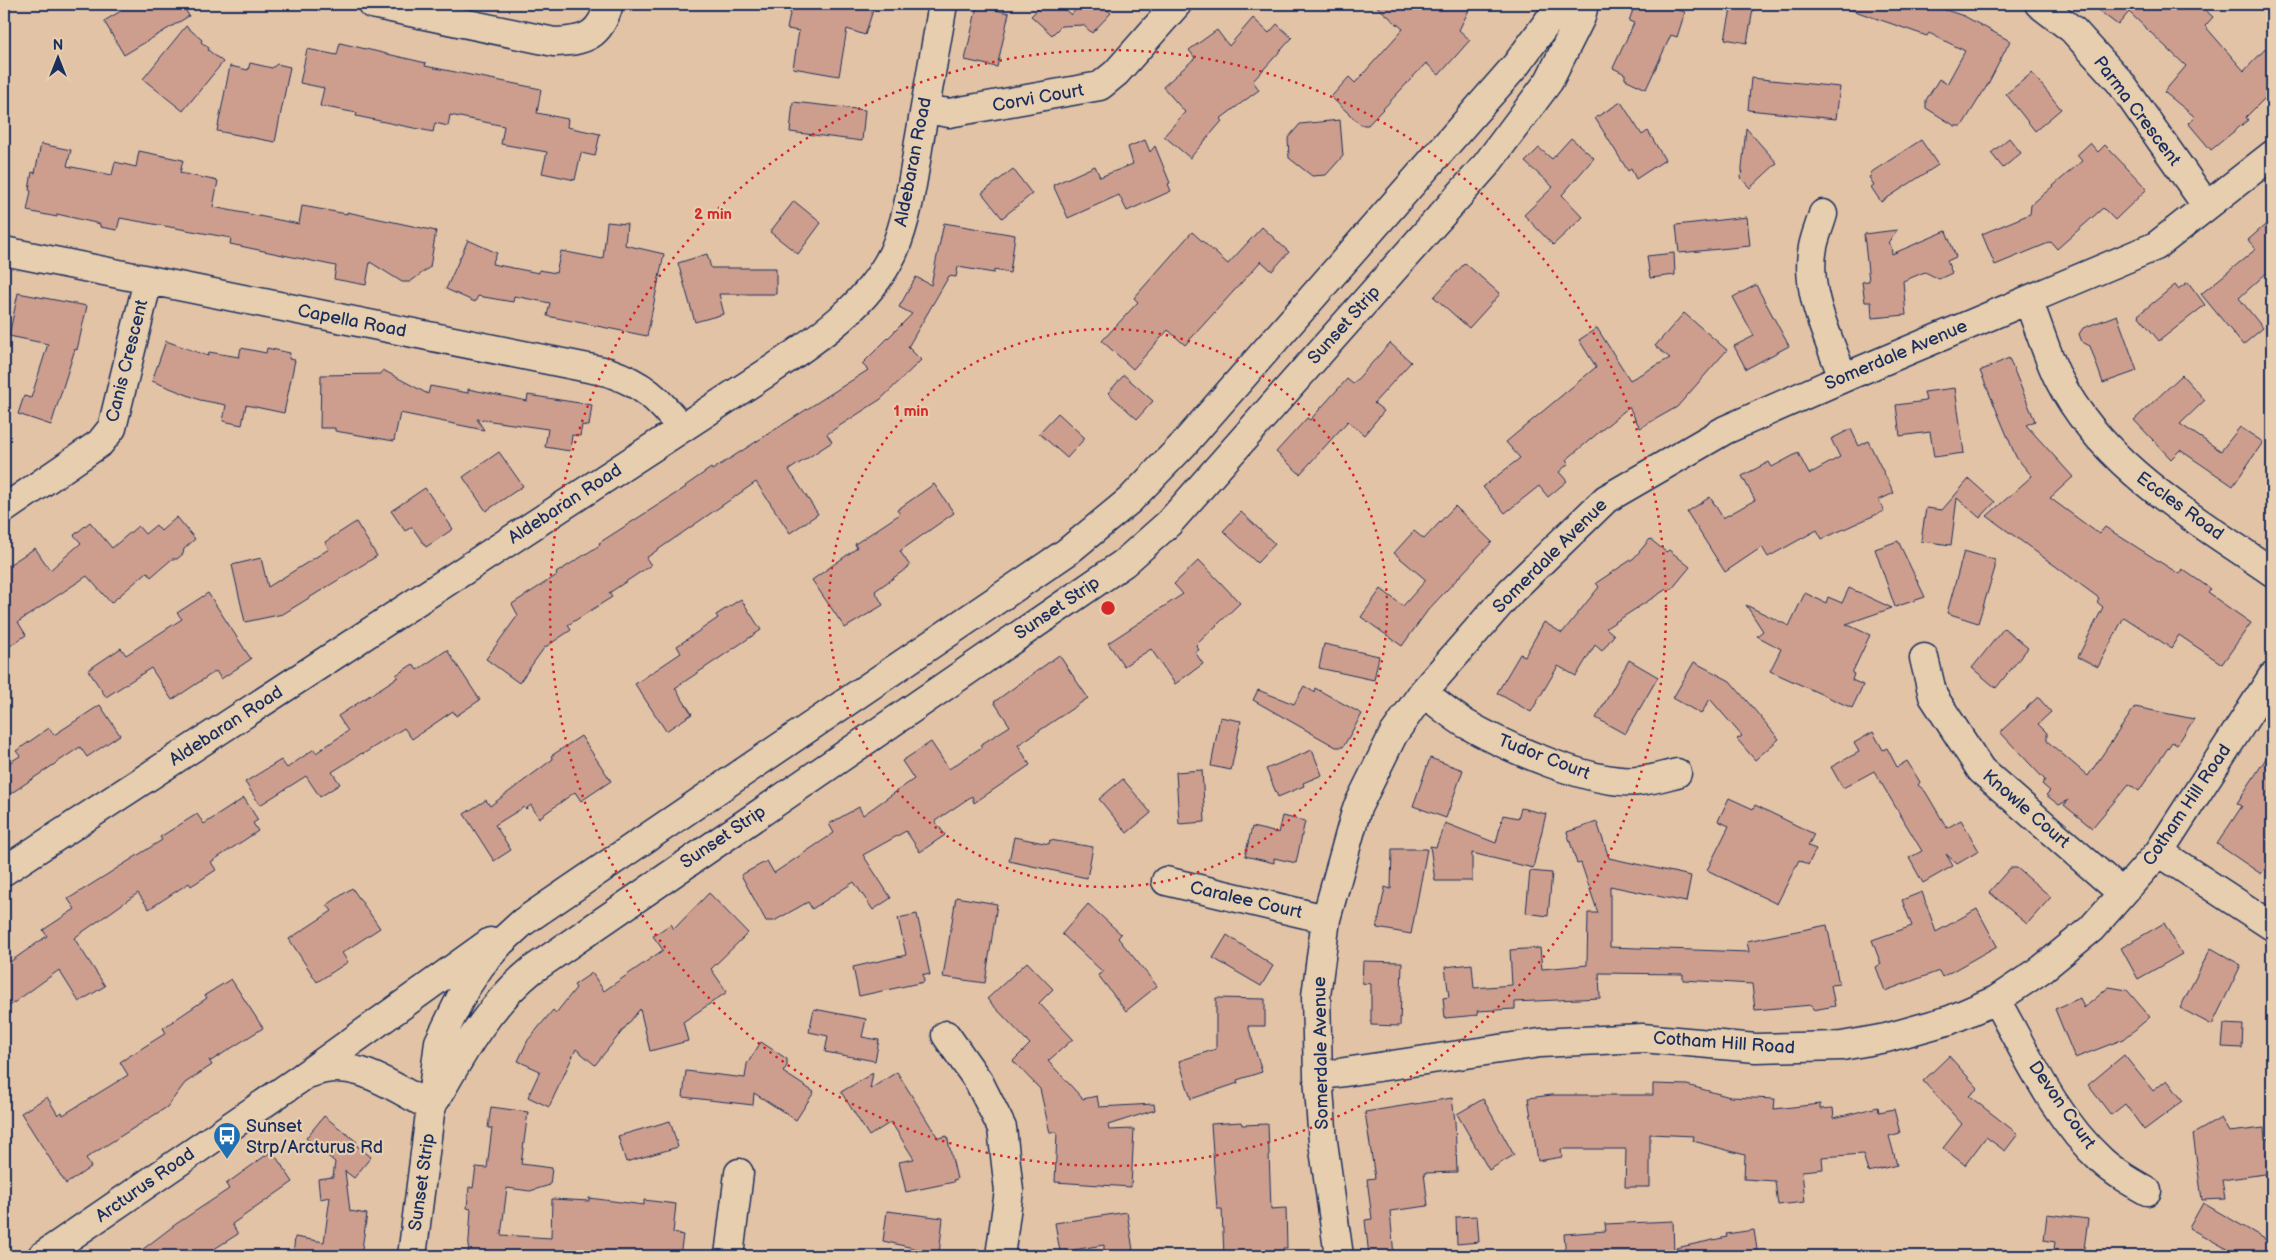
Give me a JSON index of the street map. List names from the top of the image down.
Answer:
{
  "streets": {
    "street": [
      "Corvi Court",
      "Parma Crescent",
      "Aldebaran Road",
      "Capella Road",
      "Sunset Strip",
      "Somerdale Avenue",
      "Canis Crescent",
      "Eccles Road",
      "Tudor Court",
      "Cotham Hill Road",
      "Knowle Court",
      "Caralee Court",
      "Devon Court",
      "Arcturus Road"
    ]
  },
  "crossings": [
    ["Corvi Court", "Aldebaran Road"],
    ["Parma Crescent", "Somerdale Avenue"],
    ["Aldebaran Road", "Capella Road"],
    ["Capella Road", "Canis Crescent"],
    ["Sunset Strip", "Arcturus Road"],
    ["Somerdale Avenue", "Eccles Road"],
    ["Somerdale Avenue", "Tudor Court"],
    ["Somerdale Avenue", "Cotham Hill Road"],
    ["Somerdale Avenue", "Caralee Court"],
    ["Cotham Hill Road", "Knowle Court"],
    ["Cotham Hill Road", "Devon Court"]
  ],
  "places": {
    "bus stop": ["Sunset Strp/Arcturus Rd"]
  },
  "north": "top",
  "rings": ["2 min", "1 min"]
}
